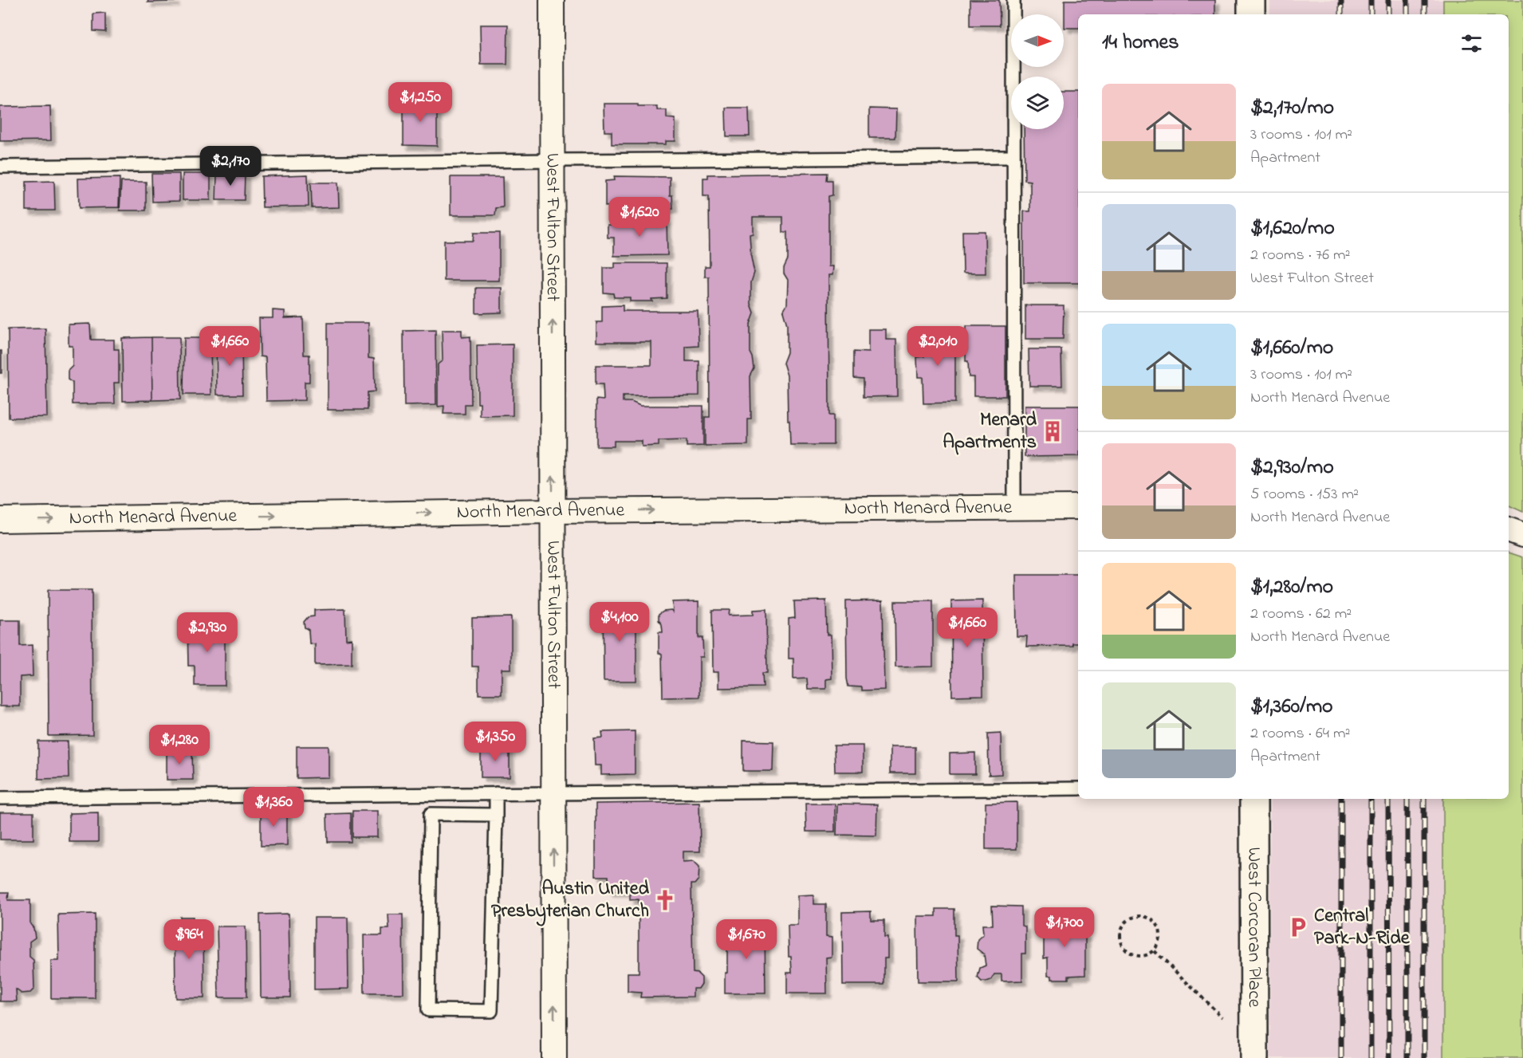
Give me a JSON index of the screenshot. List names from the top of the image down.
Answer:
{
  "streets": {
    "street": ["West Fulton Street", "North Menard Avenue", "West Corcoran Place"]
  },
  "crossings": [
    ["West Fulton Street", "North Menard Avenue"]
  ],
  "one_way": ["West Fulton Street", "North Menard Avenue"],
  "places": {
    "building": ["Menard Apartments"],
    "church": ["Austin United Presbyterian Church"],
    "parking": ["Central Park-N-Ride"]
  },
  "north": "right",
  "page": {
    "heading": "14 homes",
    "list": [
      {
        "name": "$2,170/mo",
        "note": "3 rooms · 101 m² · Apartment"
      },
      {
        "name": "$1,620/mo",
        "note": "2 rooms · 76 m² · West Fulton Street"
      },
      {
        "name": "$1,660/mo",
        "note": "3 rooms · 101 m² · North Menard Avenue"
      },
      {
        "name": "$2,930/mo",
        "note": "5 rooms · 153 m² · North Menard Avenue"
      },
      {
        "name": "$1,280/mo",
        "note": "2 rooms · 62 m² · North Menard Avenue"
      },
      {
        "name": "$1,360/mo",
        "note": "2 rooms · 64 m² · Apartment"
      }
    ],
    "price": [
      "$1,250",
      "$2,170",
      "$1,620",
      "$1,660",
      "$2,010",
      "$4,100",
      "$1,660",
      "$2,930",
      "$1,350",
      "$1,280",
      "$1,360",
      "$1,700",
      "$964",
      "$1,670"
    ]
  }
}
